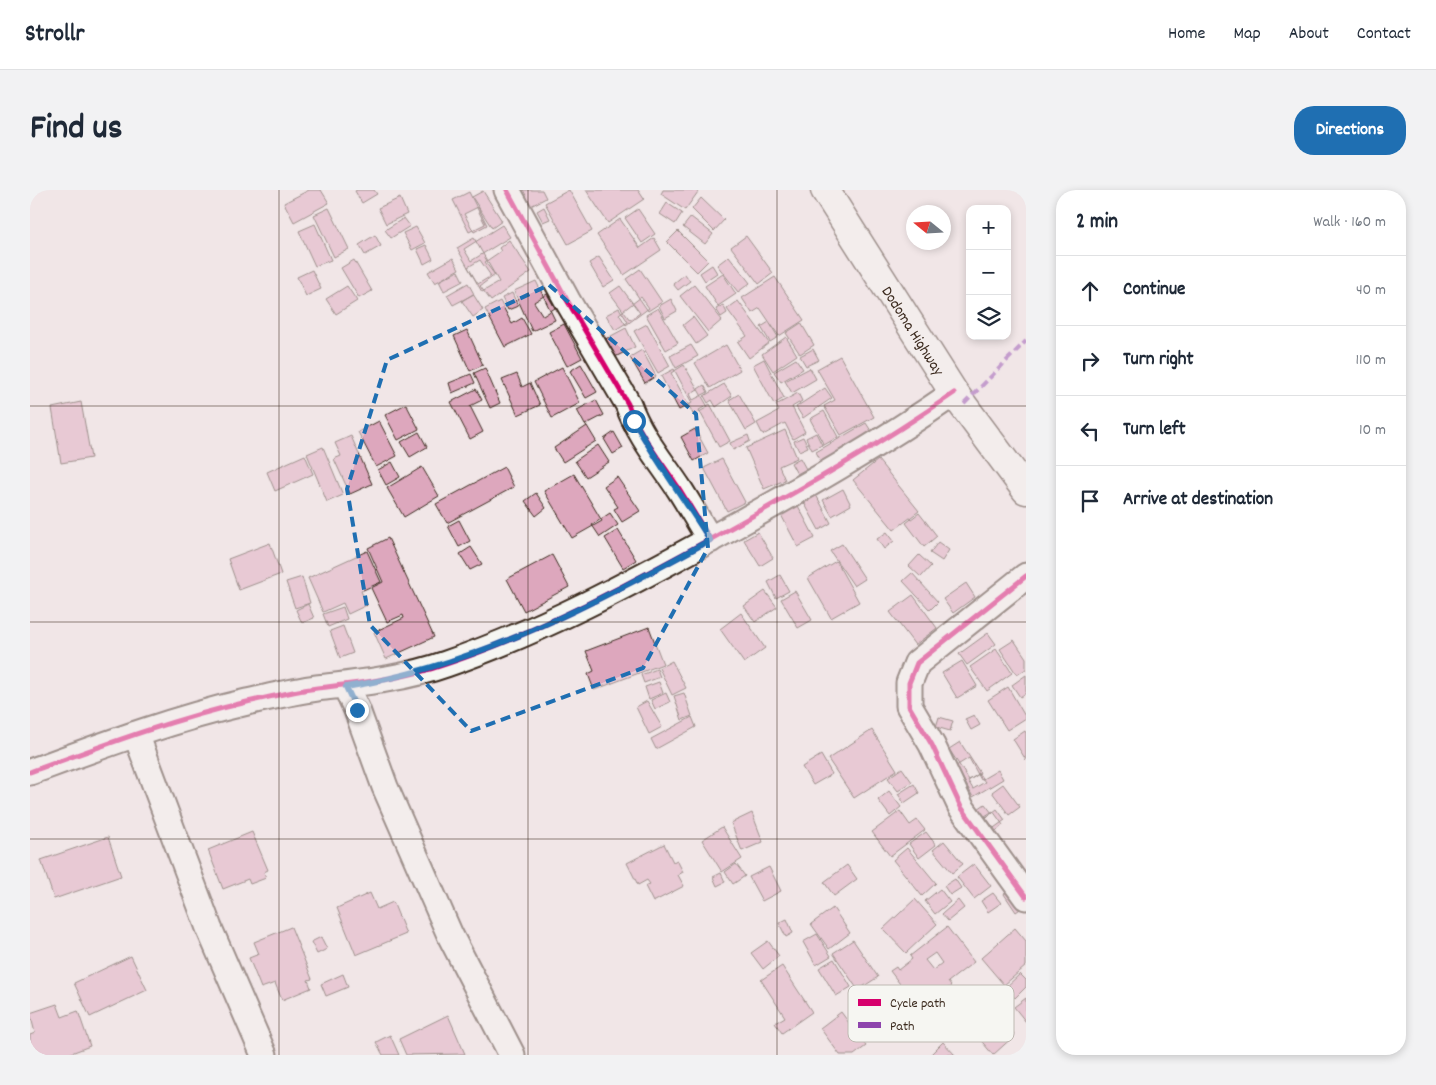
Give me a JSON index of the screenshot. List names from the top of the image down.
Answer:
{
  "streets": {
    "highway": ["Dodoma Highway"]
  },
  "legend": ["Cycle path", "Path"],
  "north": "left",
  "page": {
    "header": "Strollr",
    "nav": [
      "Home",
      "Map",
      "About",
      "Contact"
    ],
    "title": "Find us",
    "buttons": "Directions",
    "heading": ["2 min", "Walk · 160 m"],
    "map_buttons": ["+", "−"],
    "list": [
      ["Continue", "40 m"],
      ["Turn right", "110 m"],
      ["Turn left", "10 m"],
      "Arrive at destination"
    ]
  }
}
